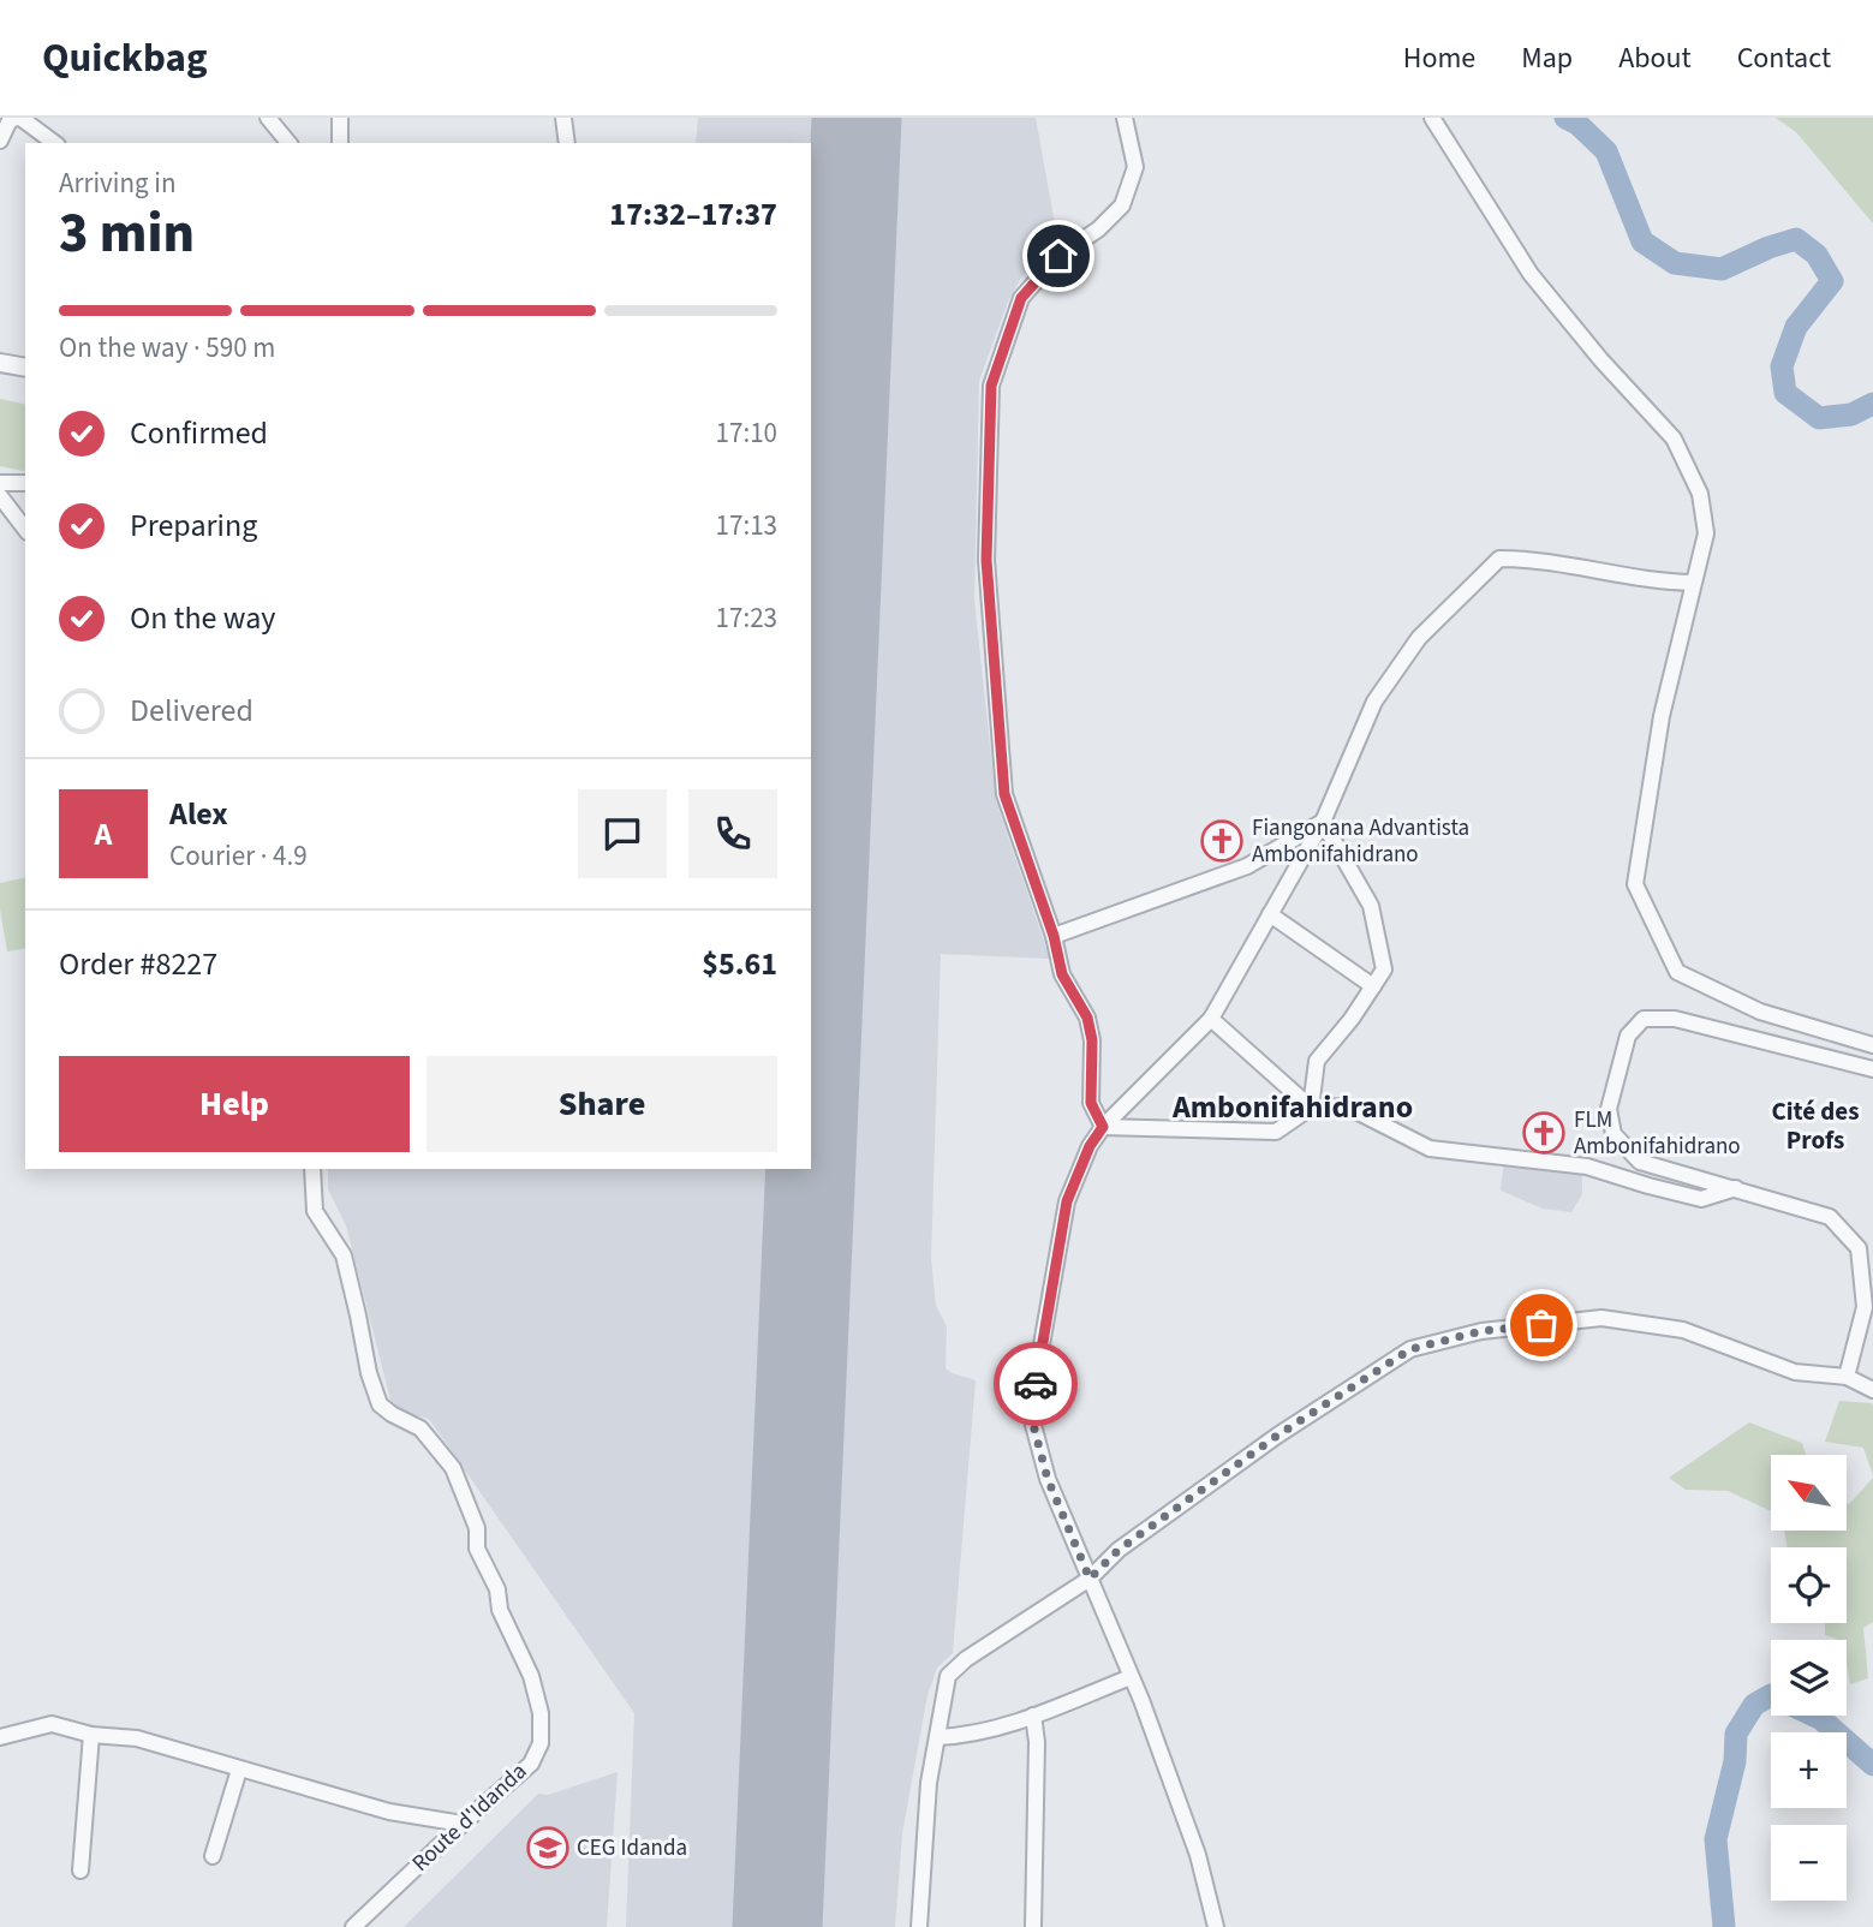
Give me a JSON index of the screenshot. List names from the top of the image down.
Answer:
{
  "streets": {
    "street": ["Route d'Idanda"]
  },
  "districts": ["Ambonifahidrano", "Cité des Profs"],
  "places": {
    "church": ["Fiangonana Advantista Ambonifahidrano", "FLM Ambonifahidrano"],
    "school or university": ["CEG Idanda"]
  },
  "north": "top left",
  "page": {
    "header": "Quickbag",
    "nav": [
      "Home",
      "Map",
      "About",
      "Contact"
    ],
    "heading": ["3 min", "Arriving in", "17:32–17:37"],
    "panel": [
      "Alex",
      "Courier · 4.9",
      "Order #8227",
      "$5.61"
    ],
    "bar": "On the way · 590 m",
    "list": [
      ["Confirmed", "17:10"],
      ["Preparing", "17:13"],
      ["On the way", "17:23"],
      "Delivered"
    ],
    "round": "A",
    "buttons": ["Help", "Share"],
    "map_buttons": ["+", "−"]
  }
}
